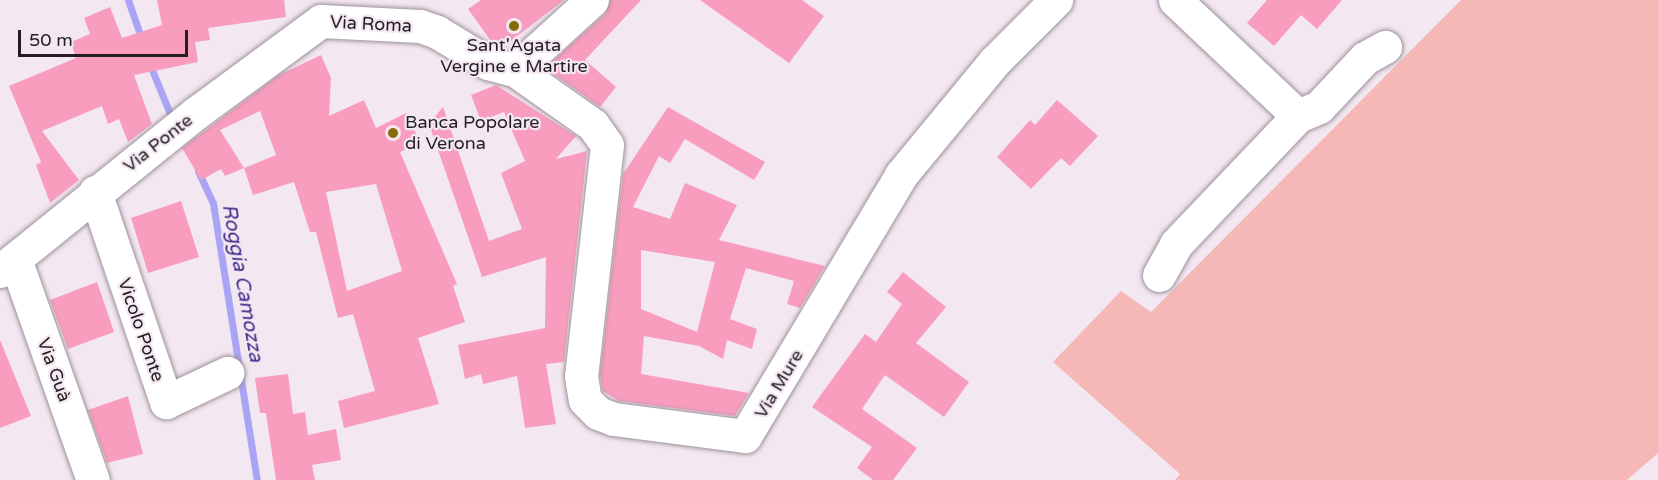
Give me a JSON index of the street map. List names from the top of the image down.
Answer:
{
  "streets": {
    "street": [
      "Via Roma",
      "Via Ponte",
      "Vicolo Ponte",
      "Via Guà",
      "Via Mure"
    ]
  },
  "crossings": [
    ["Via Roma", "Via Ponte"],
    ["Via Roma", "Via Mure"],
    ["Via Ponte", "Vicolo Ponte"],
    ["Via Ponte", "Via Guà"]
  ],
  "water": ["Roggia Camozza"],
  "places": ["Sant'Agata Vergine e Martire", "Banca Popolare di Verona"],
  "scale_bar": "50 m"
}
